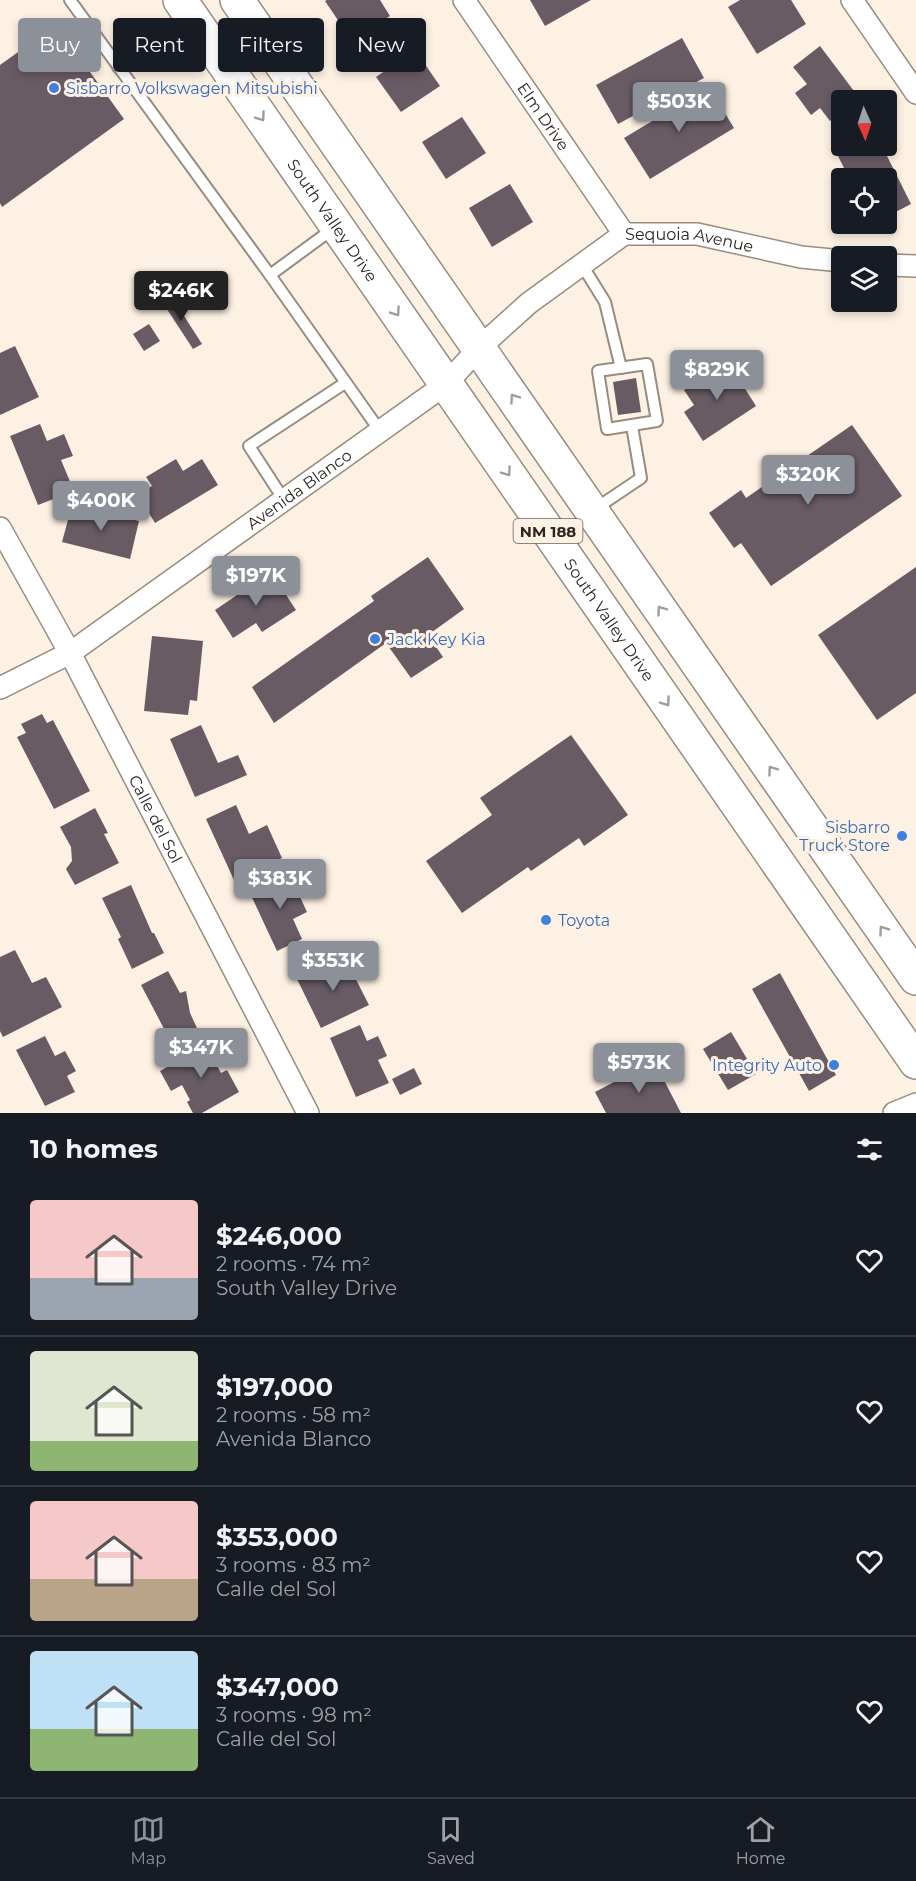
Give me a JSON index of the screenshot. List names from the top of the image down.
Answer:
{
  "streets": {
    "main road": ["South Valley Drive", "NM 188"],
    "street": [
      "Elm Drive",
      "Sequoia Avenue",
      "Avenida Blanco",
      "Calle del Sol"
    ]
  },
  "crossings": [
    ["Elm Drive", "Sequoia Avenue"],
    ["South Valley Drive", "Sequoia Avenue"],
    ["South Valley Drive", "Avenida Blanco"],
    ["Sequoia Avenue", "Avenida Blanco"],
    ["Sequoia Avenue", "NM 188"],
    ["Avenida Blanco", "Calle del Sol"]
  ],
  "places": [
    "Sisbarro Volkswagen Mitsubishi",
    "Jack Key Kia",
    "Sisbarro Truck Store",
    "Toyota",
    "Integrity Auto"
  ],
  "north": "bottom",
  "page": {
    "chip": [
      "Buy",
      "Rent",
      "Filters",
      "New"
    ],
    "price": [
      "$503K",
      "$246K",
      "$829K",
      "$320K",
      "$400K",
      "$197K",
      "$383K",
      "$353K",
      "$347K",
      "$573K"
    ],
    "heading": "10 homes",
    "list": [
      {
        "name": "$246,000",
        "note": "2 rooms · 74 m² · South Valley Drive"
      },
      {
        "name": "$197,000",
        "note": "2 rooms · 58 m² · Avenida Blanco"
      },
      {
        "name": "$353,000",
        "note": "3 rooms · 83 m² · Calle del Sol"
      },
      {
        "name": "$347,000",
        "note": "3 rooms · 98 m² · Calle del Sol"
      }
    ],
    "tabs": ["Map", "Saved", "Home"]
  }
}
